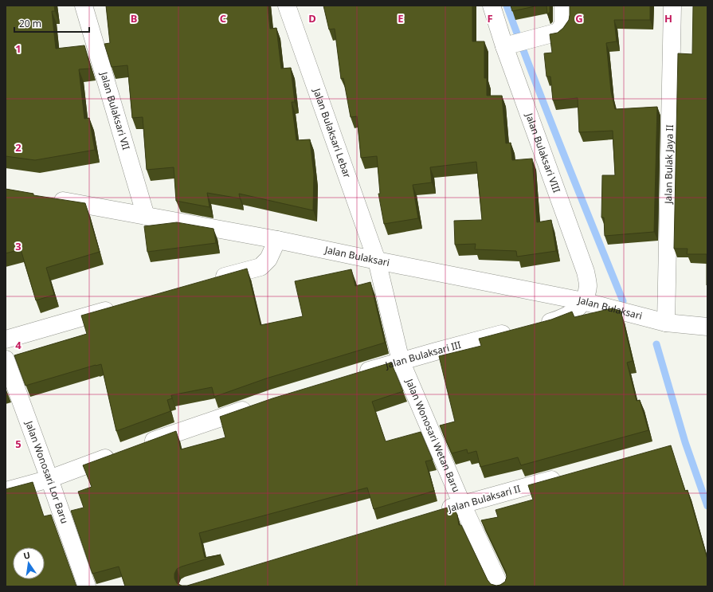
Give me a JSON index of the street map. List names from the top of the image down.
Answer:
{
  "streets": {
    "street": [
      "Jalan Bulaksari VII",
      "Jalan Bulaksari Lebar",
      "Jalan Bulaksari VIII",
      "Jalan Bulak Jaya II",
      "Jalan Bulaksari",
      "Jalan Bulaksari III",
      "Jalan Wonosari Wetan Baru",
      "Jalan Wonosari Lor Baru",
      "Jalan Bulaksari II"
    ]
  },
  "crossings": [
    ["Jalan Bulaksari VII", "Jalan Bulaksari"],
    ["Jalan Bulaksari Lebar", "Jalan Bulaksari"],
    ["Jalan Bulaksari Lebar", "Jalan Wonosari Wetan Baru"],
    ["Jalan Bulaksari VIII", "Jalan Bulaksari"],
    ["Jalan Bulak Jaya II", "Jalan Bulaksari"],
    ["Jalan Bulaksari", "Jalan Wonosari Wetan Baru"],
    ["Jalan Bulaksari III", "Jalan Wonosari Wetan Baru"],
    ["Jalan Wonosari Wetan Baru", "Jalan Bulaksari II"]
  ],
  "scale_bar": "20 m",
  "north": "top",
  "grid": {
    "columns": [
      "B",
      "C",
      "D",
      "E",
      "F",
      "G",
      "H"
    ],
    "rows": [
      "1",
      "2",
      "3",
      "4",
      "5"
    ]
  }
}
